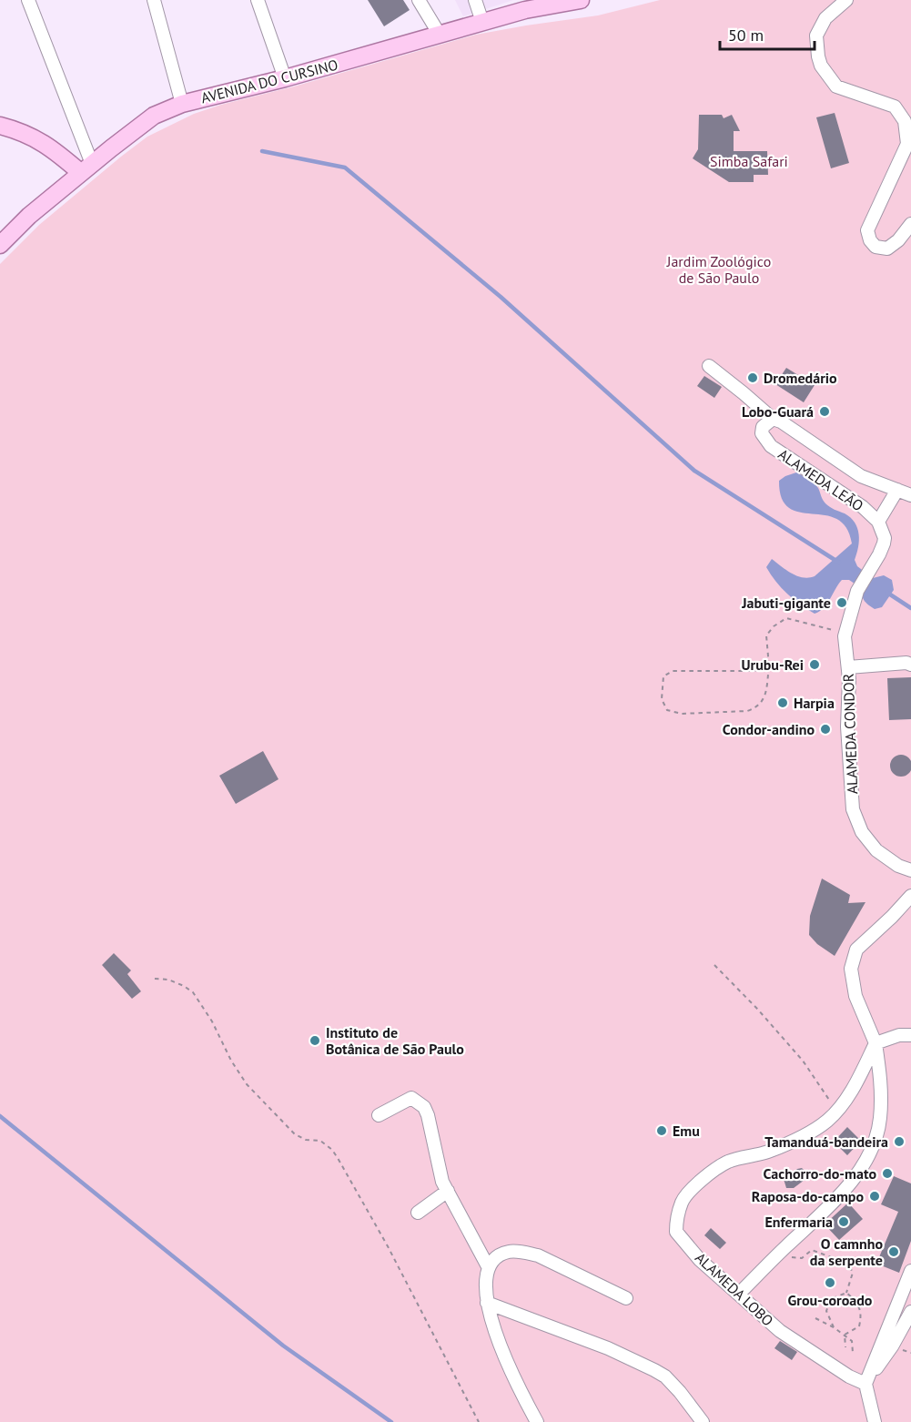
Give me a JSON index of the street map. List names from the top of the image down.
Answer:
{
  "streets": {
    "main road": ["AVENIDA DO CURSINO"],
    "street": ["ALAMEDA LEÃO", "ALAMEDA CONDOR", "ALAMEDA LOBO"]
  },
  "crossings": [
    ["ALAMEDA LEÃO", "ALAMEDA CONDOR"]
  ],
  "parks": ["Simba Safari", "Jardim Zoológico de São Paulo"],
  "places": [
    "Dromedário",
    "Lobo-Guará",
    "Jabuti-gigante",
    "Urubu-Rei",
    "Harpia",
    "Condor-andino",
    "Instituto de Botânica de São Paulo",
    "Emu",
    "Tamanduá-bandeira",
    "Cachorro-do-mato",
    "Raposa-do-campo",
    "Enfermaria",
    "O camnho da serpente",
    "Grou-coroado"
  ],
  "scale_bar": "50 m"
}
